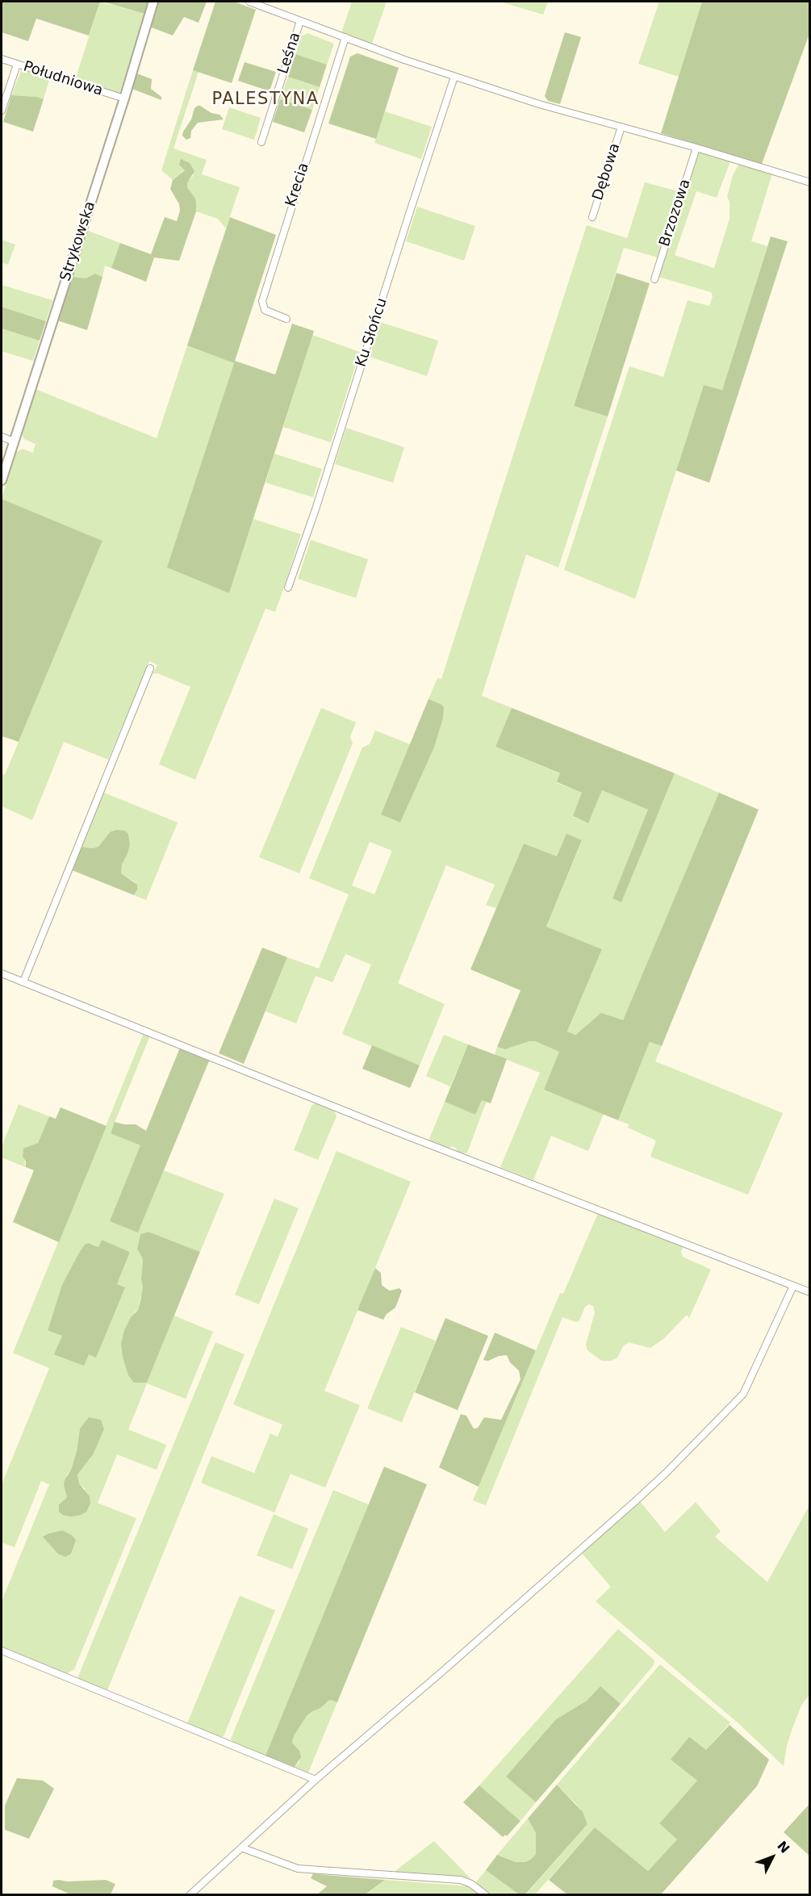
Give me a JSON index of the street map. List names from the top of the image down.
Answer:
{
  "streets": {
    "street": [
      "Leśna",
      "Południowa",
      "Dębowa",
      "Krecia",
      "Brzozowa",
      "Strykowska",
      "Ku Słońcu"
    ]
  },
  "crossings": [
    ["Południowa", "Strykowska"]
  ],
  "districts": ["PALESTYNA"],
  "north": "top right"
}
